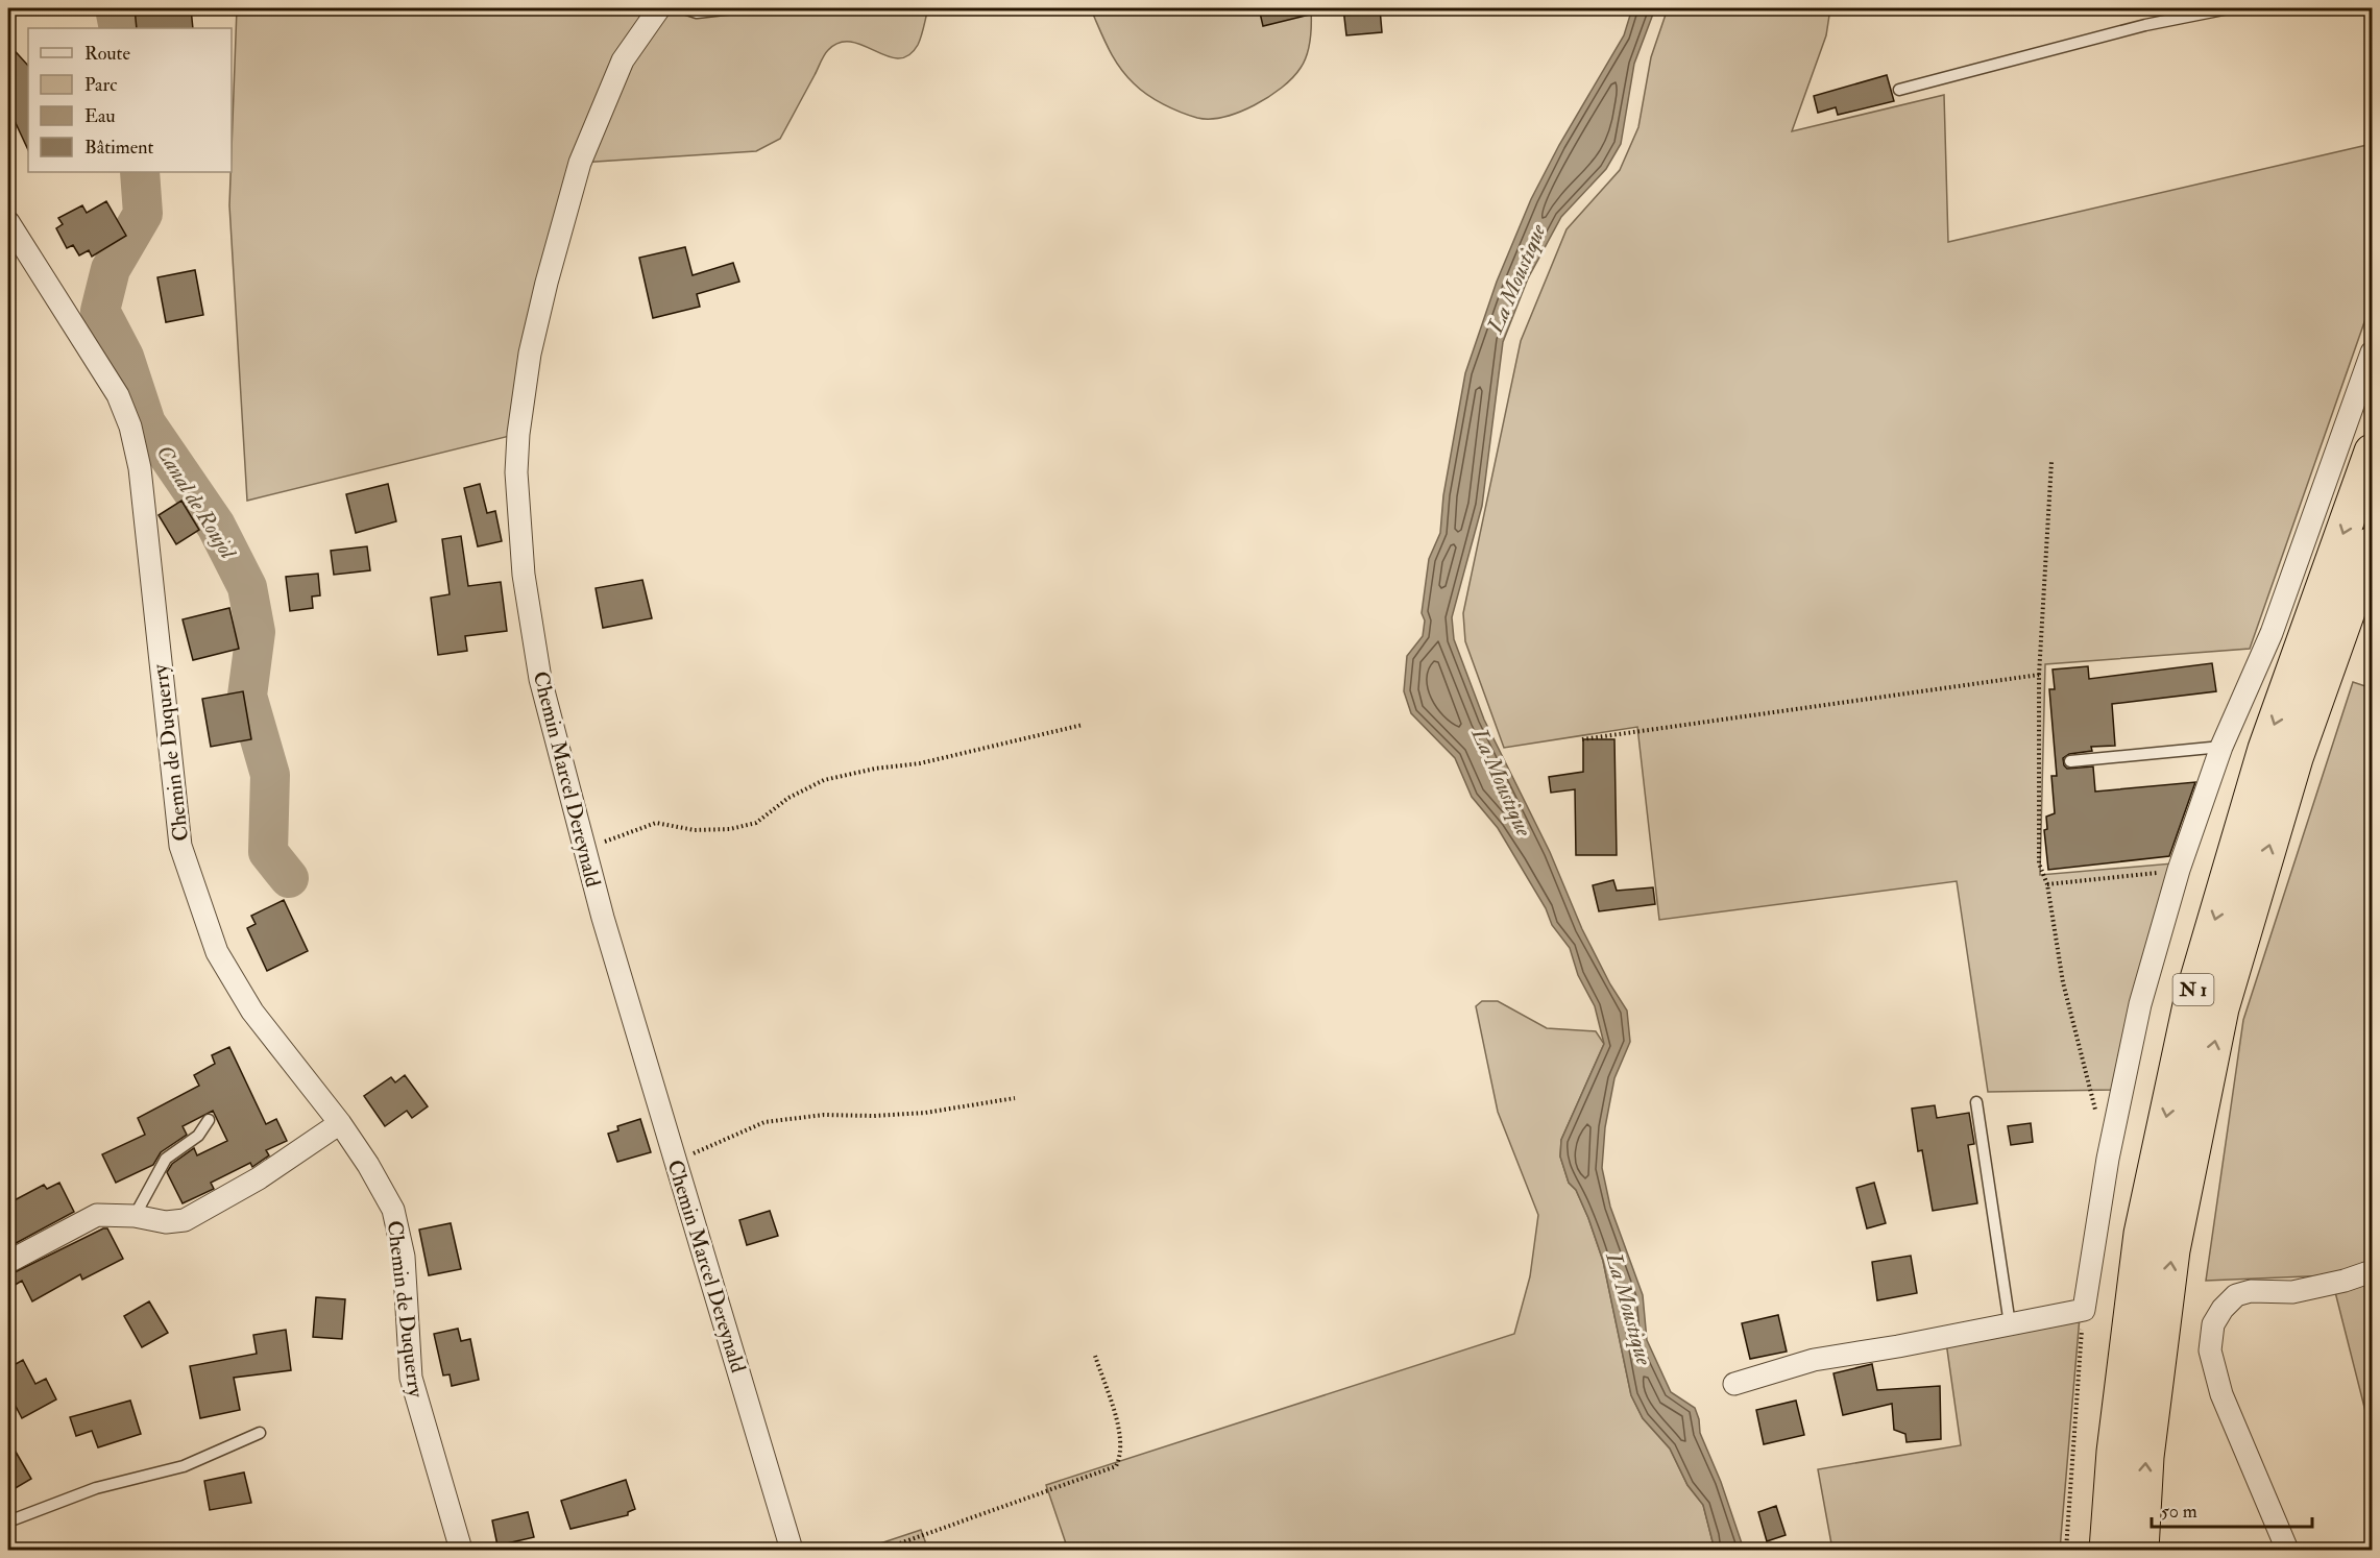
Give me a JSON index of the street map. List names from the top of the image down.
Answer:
{
  "streets": {
    "highway": ["N 1"],
    "street": ["Chemin de Duquerry", "Chemin Marcel Dereynald"]
  },
  "water": ["La Moustique", "Canal de Roujol"],
  "legend": [
    "Route",
    "Parc",
    "Eau",
    "Bâtiment"
  ],
  "scale_bar": "50 m"
}
